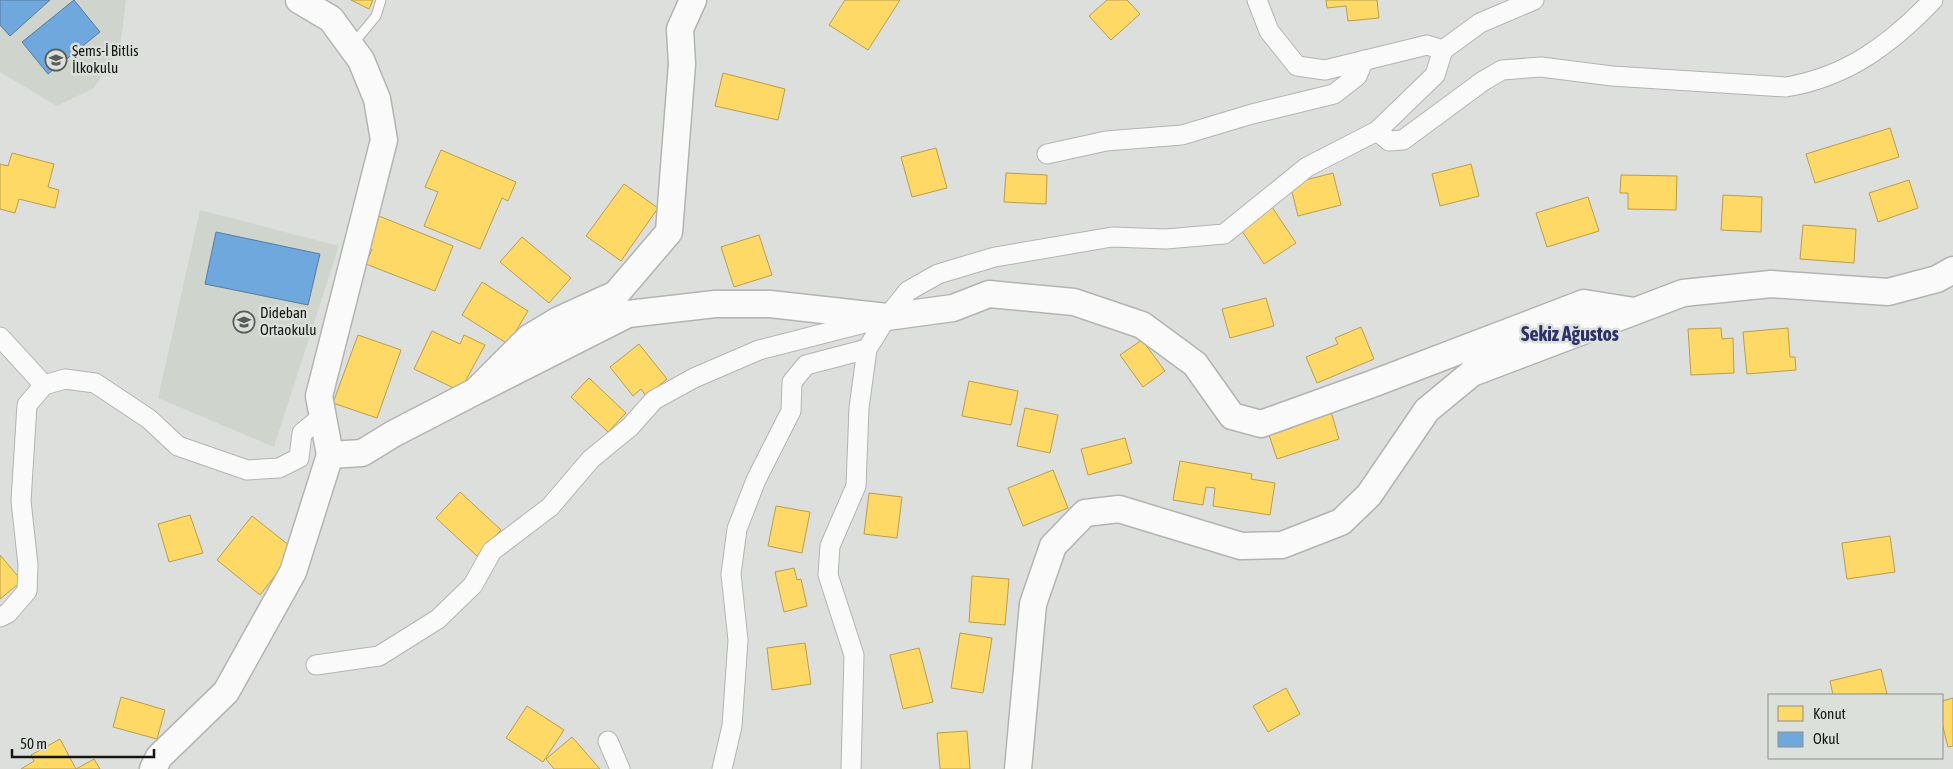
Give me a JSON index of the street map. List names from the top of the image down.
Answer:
{
  "districts": ["Sekiz Ağustos"],
  "places": {
    "school or university": ["Şems-İ Bitlis İlkokulu", "Dideban Ortaokulu"]
  },
  "legend": ["Konut", "Okul"],
  "scale_bar": "50 m"
}
